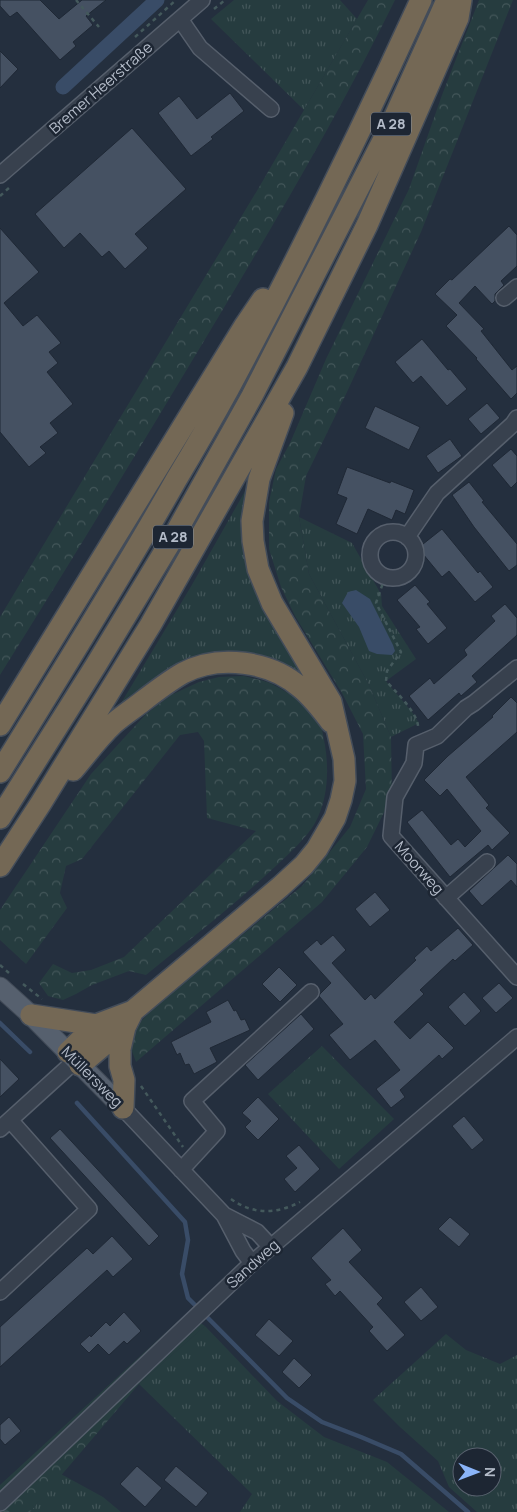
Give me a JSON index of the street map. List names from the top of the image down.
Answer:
{
  "streets": {
    "highway": ["A 28"],
    "main road": ["Müllersweg"],
    "street": ["Bremer Heerstraße", "Moorweg", "Sandweg"]
  },
  "crossings": [
    ["Müllersweg", "Sandweg"]
  ],
  "north": "right"
}
